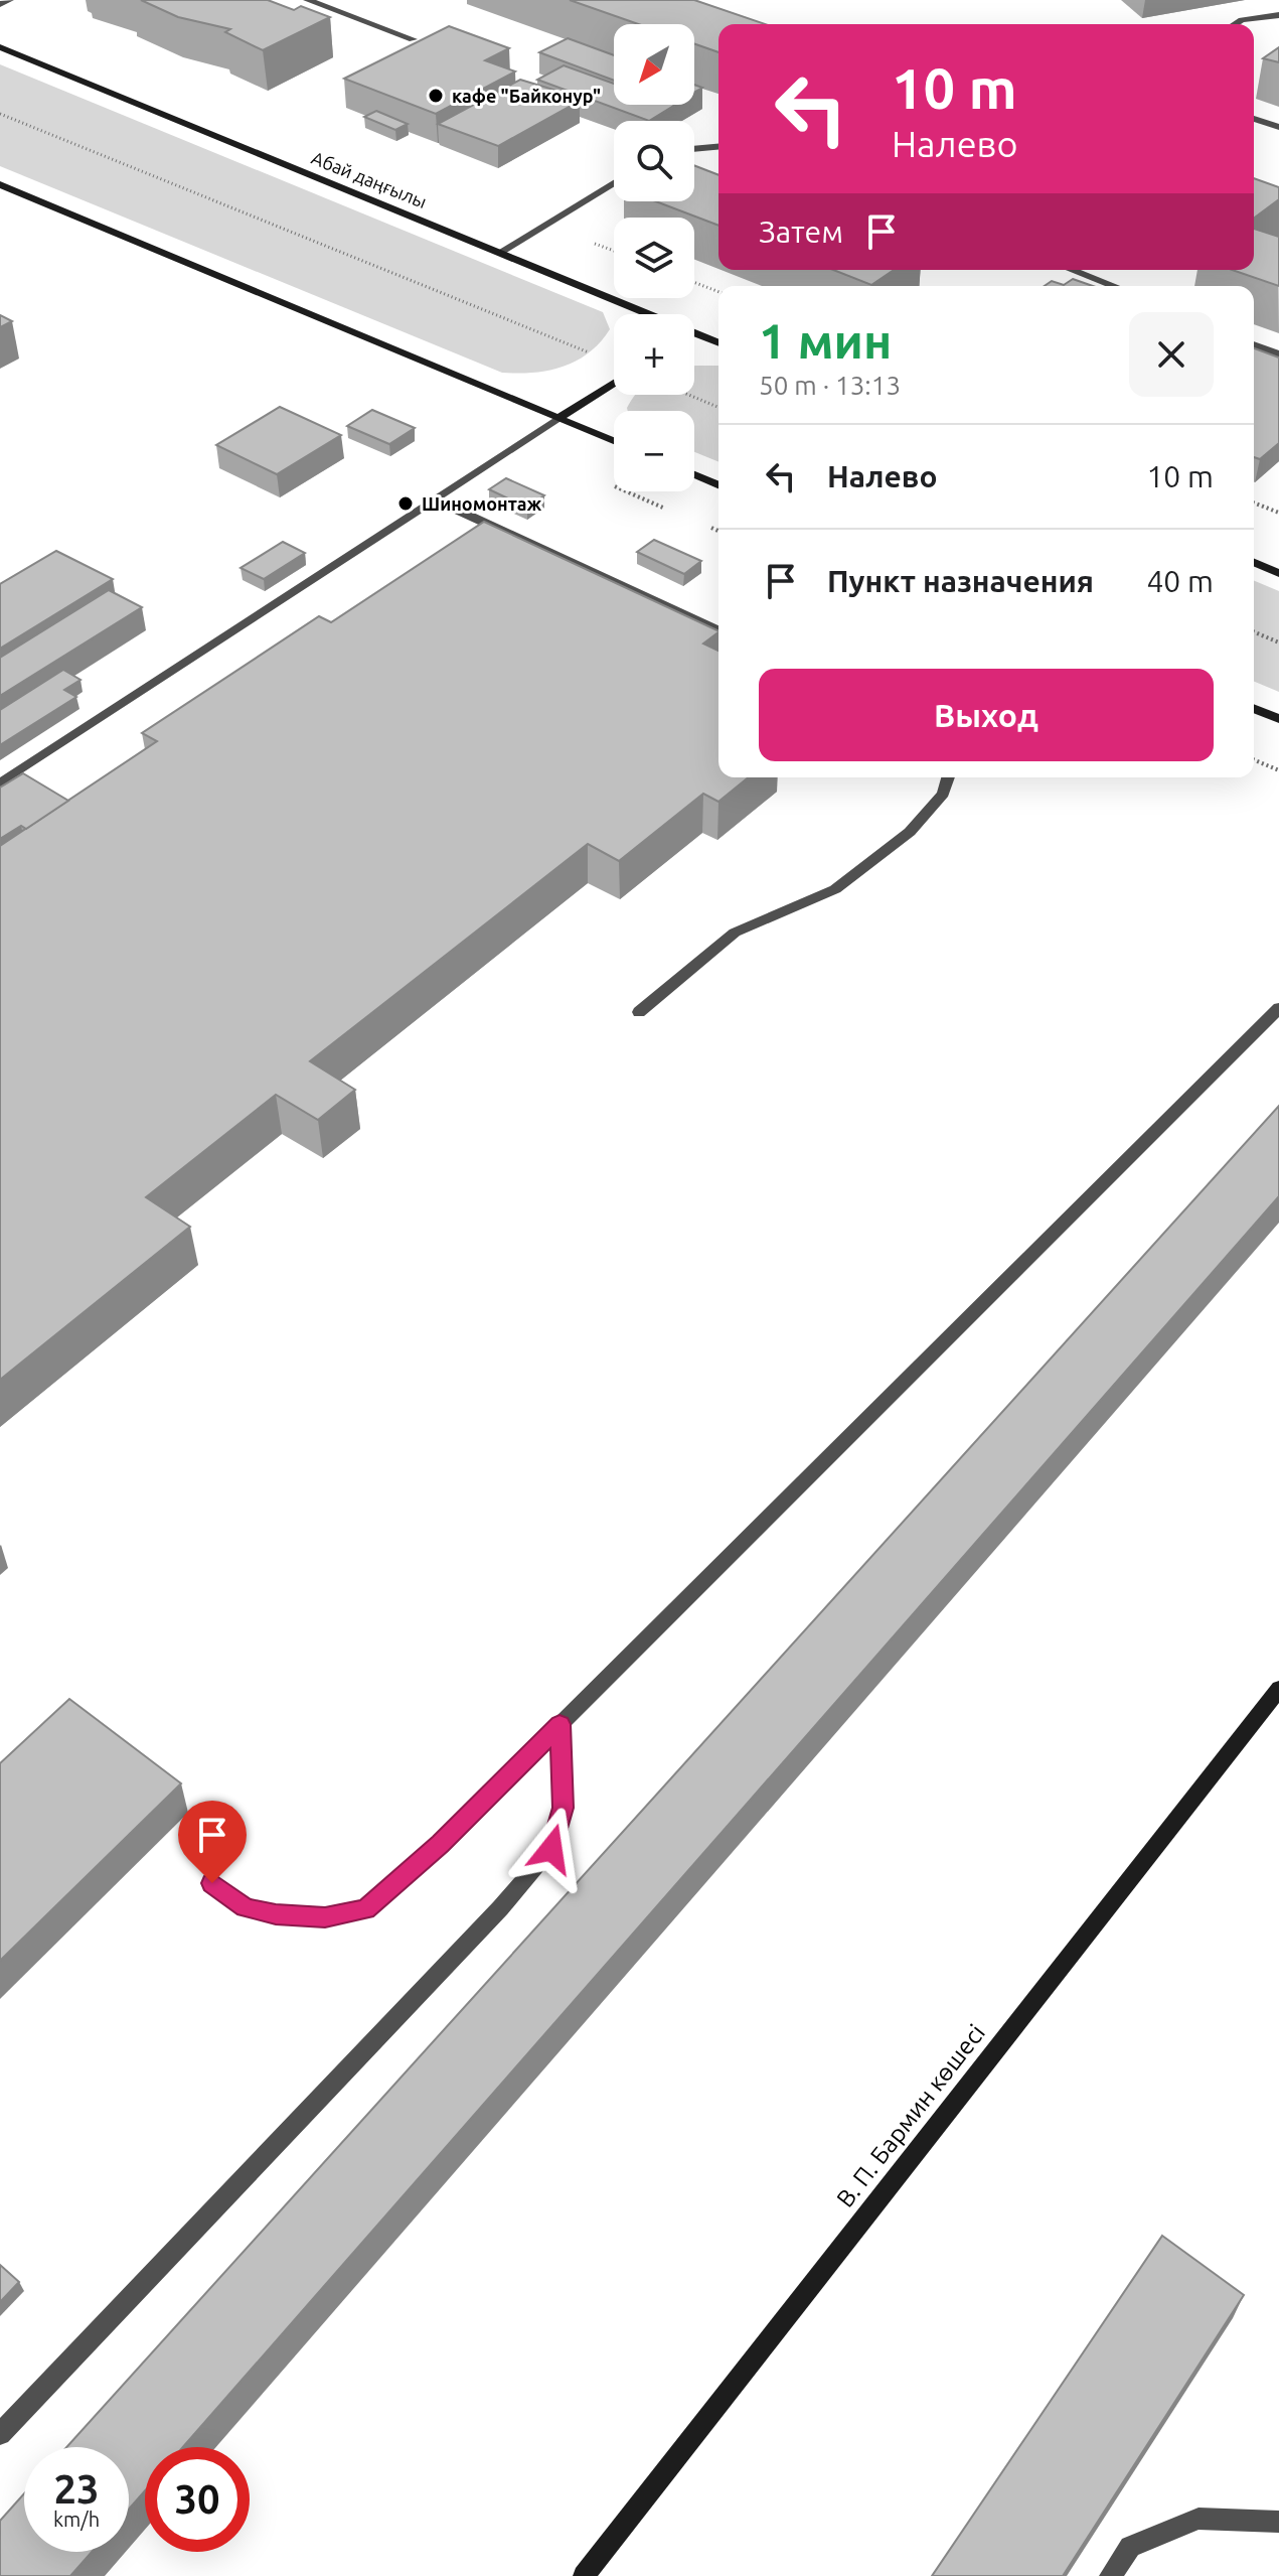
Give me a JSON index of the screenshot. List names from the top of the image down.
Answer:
{
  "streets": {
    "main road": ["Абай даңғылы", "В. П. Бармин көшесі"]
  },
  "places": ["кафе \"Байконур\"", "Шиномонтаж"],
  "north": "bottom left",
  "page": {
    "map_buttons": ["+", "−"],
    "turn": ["10 m", "Налево"],
    "then": "Затем",
    "heading": ["1 мин", "50 m · 13:13"],
    "list": [
      {
        "name": "Налево",
        "value": "10 m"
      },
      {
        "name": "Пункт назначения",
        "value": "40 m"
      }
    ],
    "buttons": "Выход",
    "speed": "23 km/h",
    "limit": "30"
  }
}
